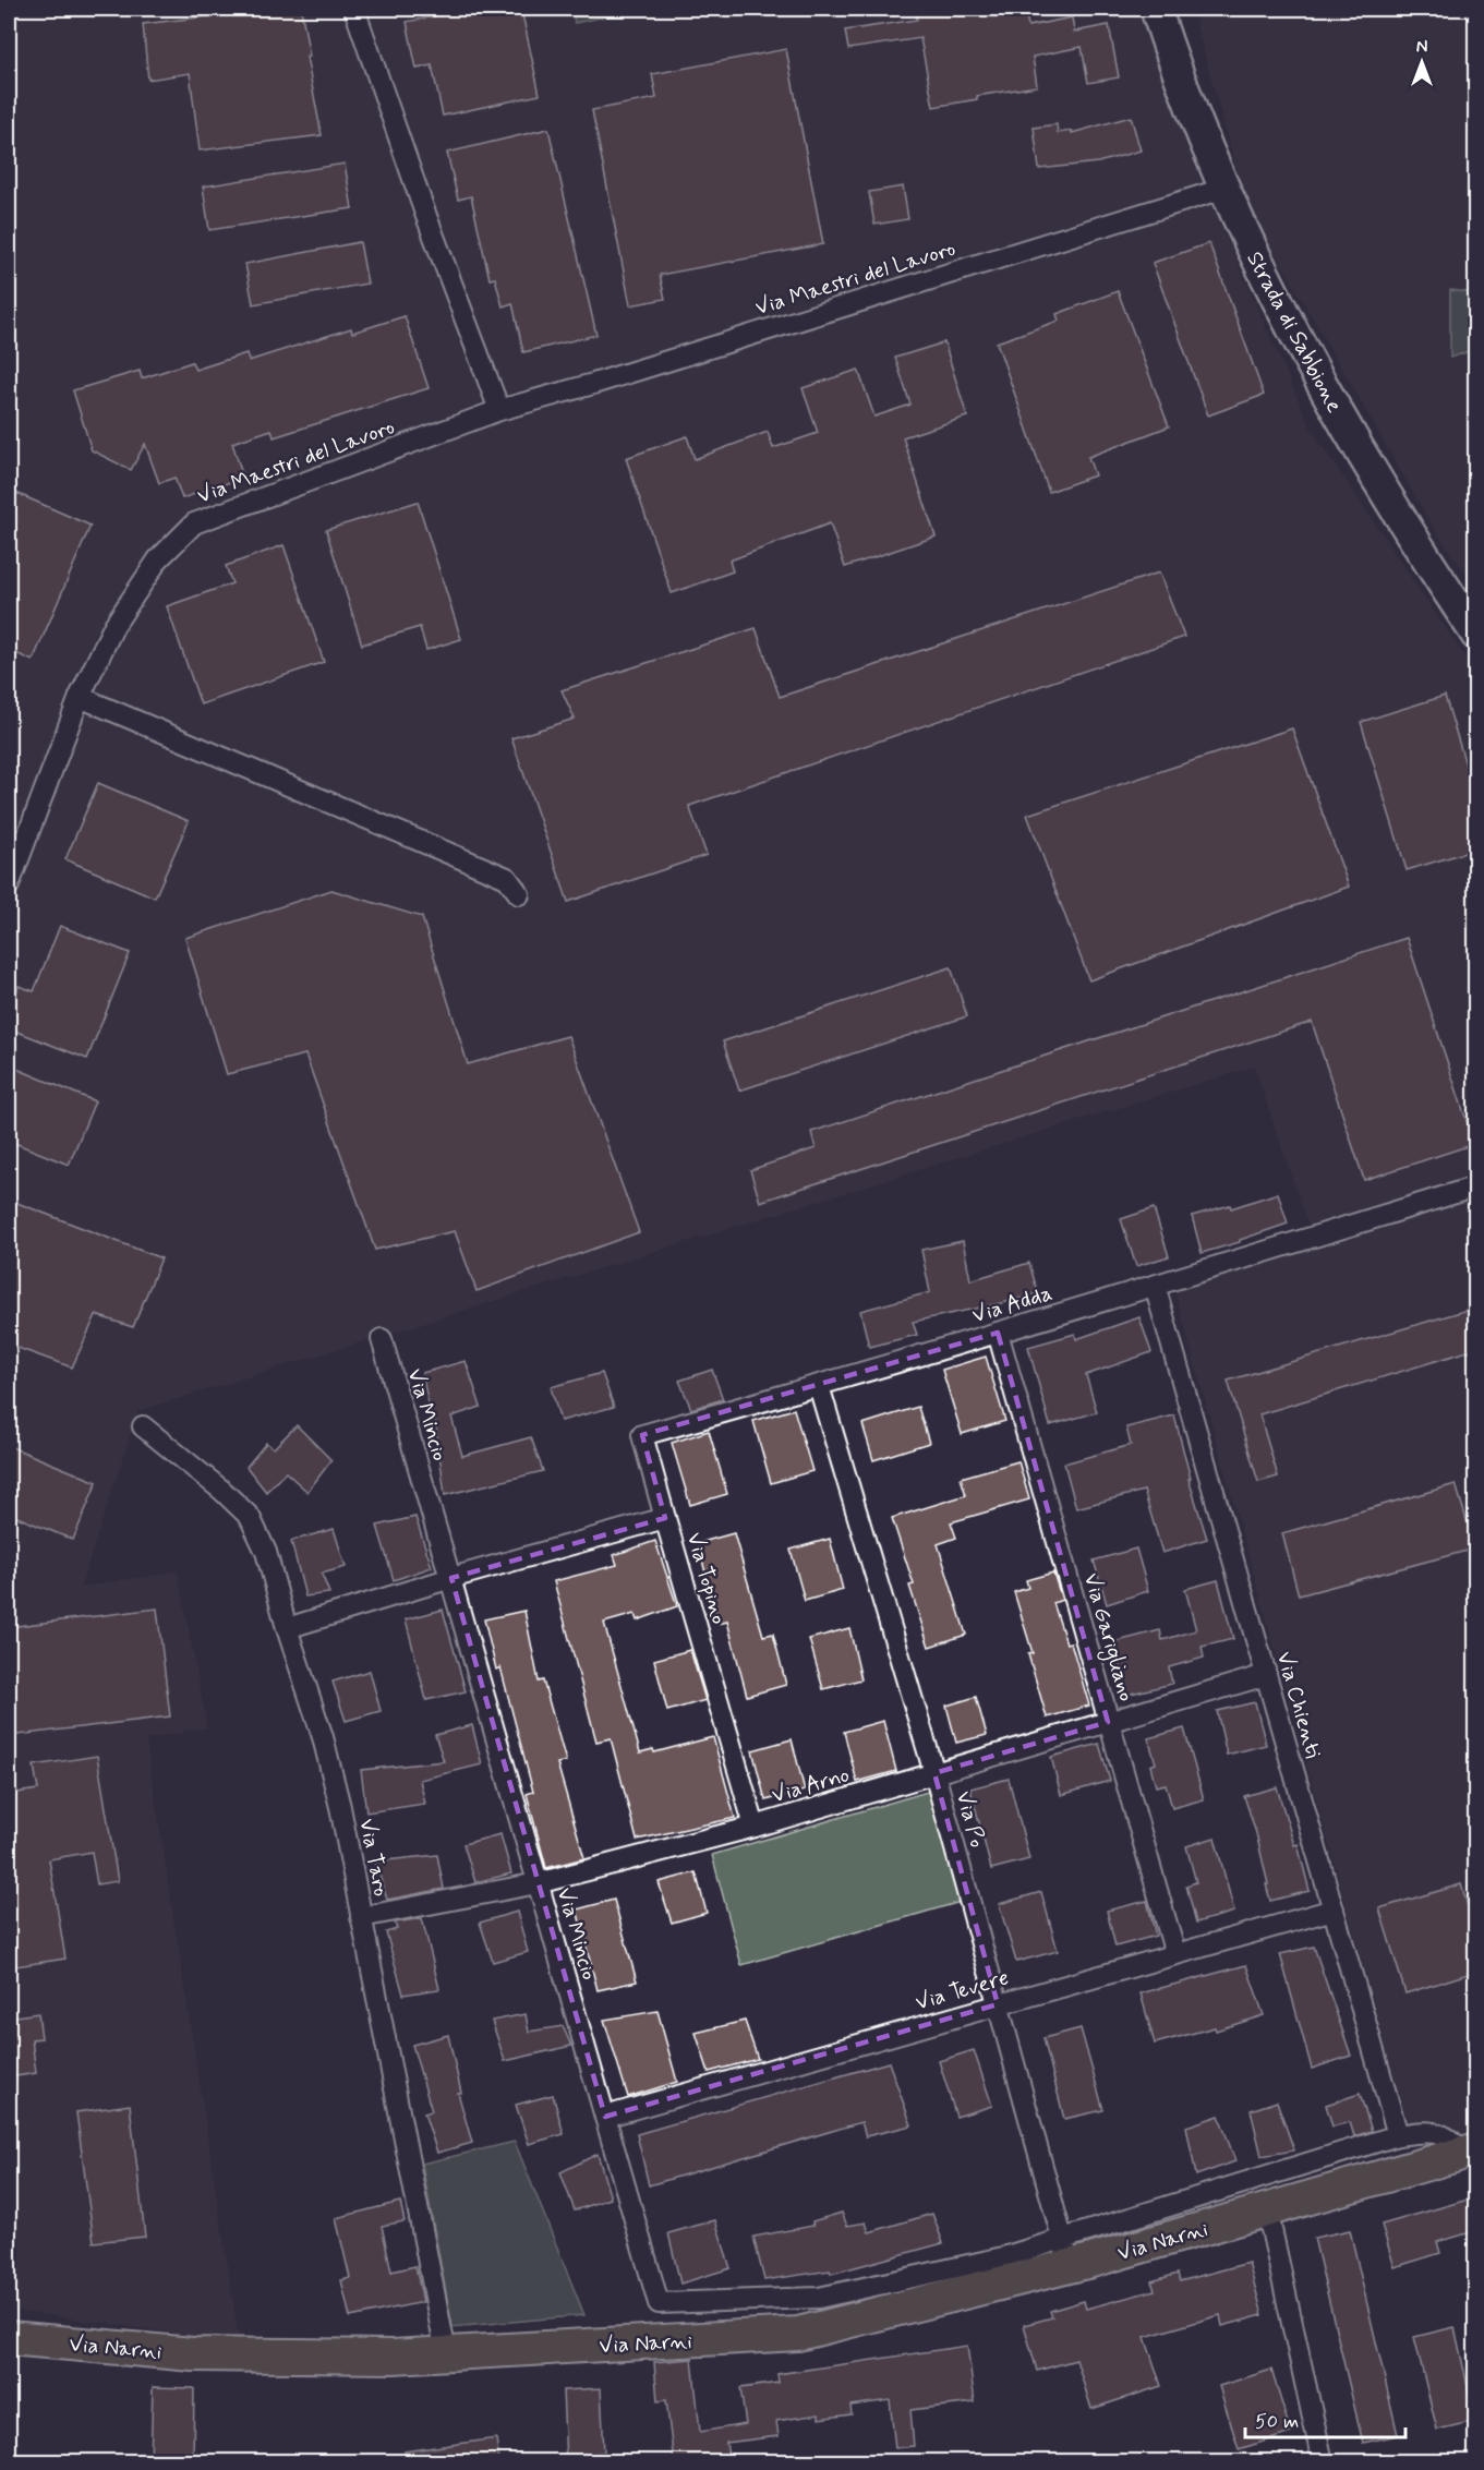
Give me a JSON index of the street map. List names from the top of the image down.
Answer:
{
  "streets": {
    "main road": ["Strada di Sabbione", "Via Narni"],
    "street": [
      "Via Maestri del Lavoro",
      "Via Adda",
      "Via Mincio",
      "Via Topino",
      "Via Garigliano",
      "Via Chienti",
      "Via Arno",
      "Via Po",
      "Via Taro",
      "Via Tevere"
    ]
  },
  "crossings": [
    ["Via Maestri del Lavoro", "Strada di Sabbione"],
    ["Via Adda", "Via Topino"],
    ["Via Adda", "Via Garigliano"],
    ["Via Adda", "Via Chienti"],
    ["Via Adda", "Via Po"],
    ["Via Mincio", "Via Topino"],
    ["Via Mincio", "Via Arno"],
    ["Via Mincio", "Via Tevere"],
    ["Via Mincio", "Via Narni"],
    ["Via Topino", "Via Arno"],
    ["Via Garigliano", "Via Arno"],
    ["Via Garigliano", "Via Tevere"],
    ["Via Chienti", "Via Arno"],
    ["Via Chienti", "Via Tevere"],
    ["Via Chienti", "Via Narni"],
    ["Via Arno", "Via Po"],
    ["Via Arno", "Via Taro"],
    ["Via Po", "Via Tevere"],
    ["Via Po", "Via Narni"],
    ["Via Taro", "Via Narni"]
  ],
  "scale_bar": "50 m",
  "north": "top"
}
